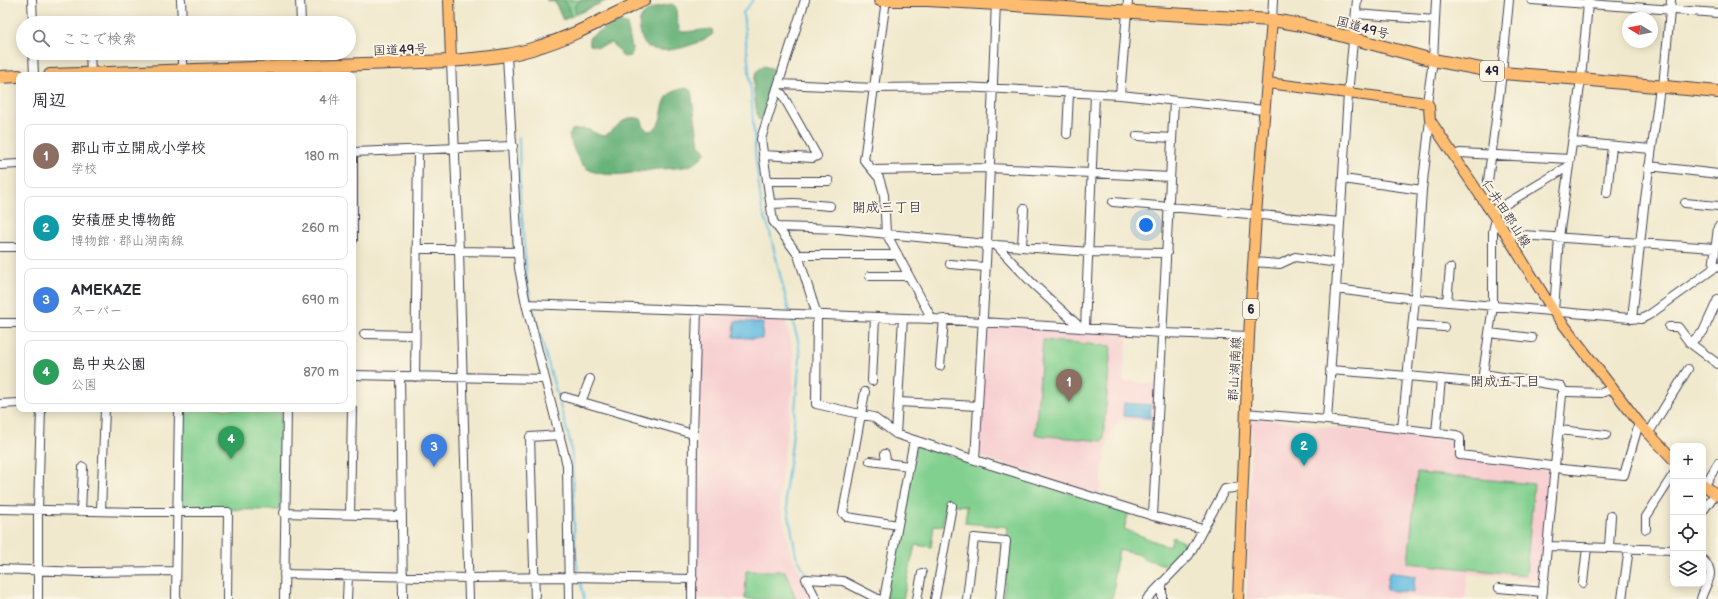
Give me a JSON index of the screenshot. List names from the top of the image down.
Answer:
{
  "streets": {
    "highway": ["国道49号", "49"],
    "main road": ["仁井田郡山線", "6", "郡山湖南線"]
  },
  "crossings": [
    ["国道49号", "郡山湖南線"]
  ],
  "districts": ["開成三丁目", "開成五丁目"],
  "north": "left",
  "page": {
    "search": "ここで検索",
    "heading": ["周辺", "4件"],
    "list": [
      {
        "mark": "1",
        "name": "郡山市立開成小学校",
        "note": "学校",
        "value": "180 m"
      },
      {
        "mark": "2",
        "name": "安積歴史博物館",
        "note": "博物館 · 郡山湖南線",
        "value": "260 m"
      },
      {
        "mark": "3",
        "name": "AMEKAZE",
        "note": "スーパー",
        "value": "690 m"
      },
      {
        "mark": "4",
        "name": "島中央公園",
        "note": "公園",
        "value": "870 m"
      }
    ],
    "pins": [
      "1",
      "4",
      "2",
      "3"
    ],
    "map_buttons": ["+", "−"]
  }
}
